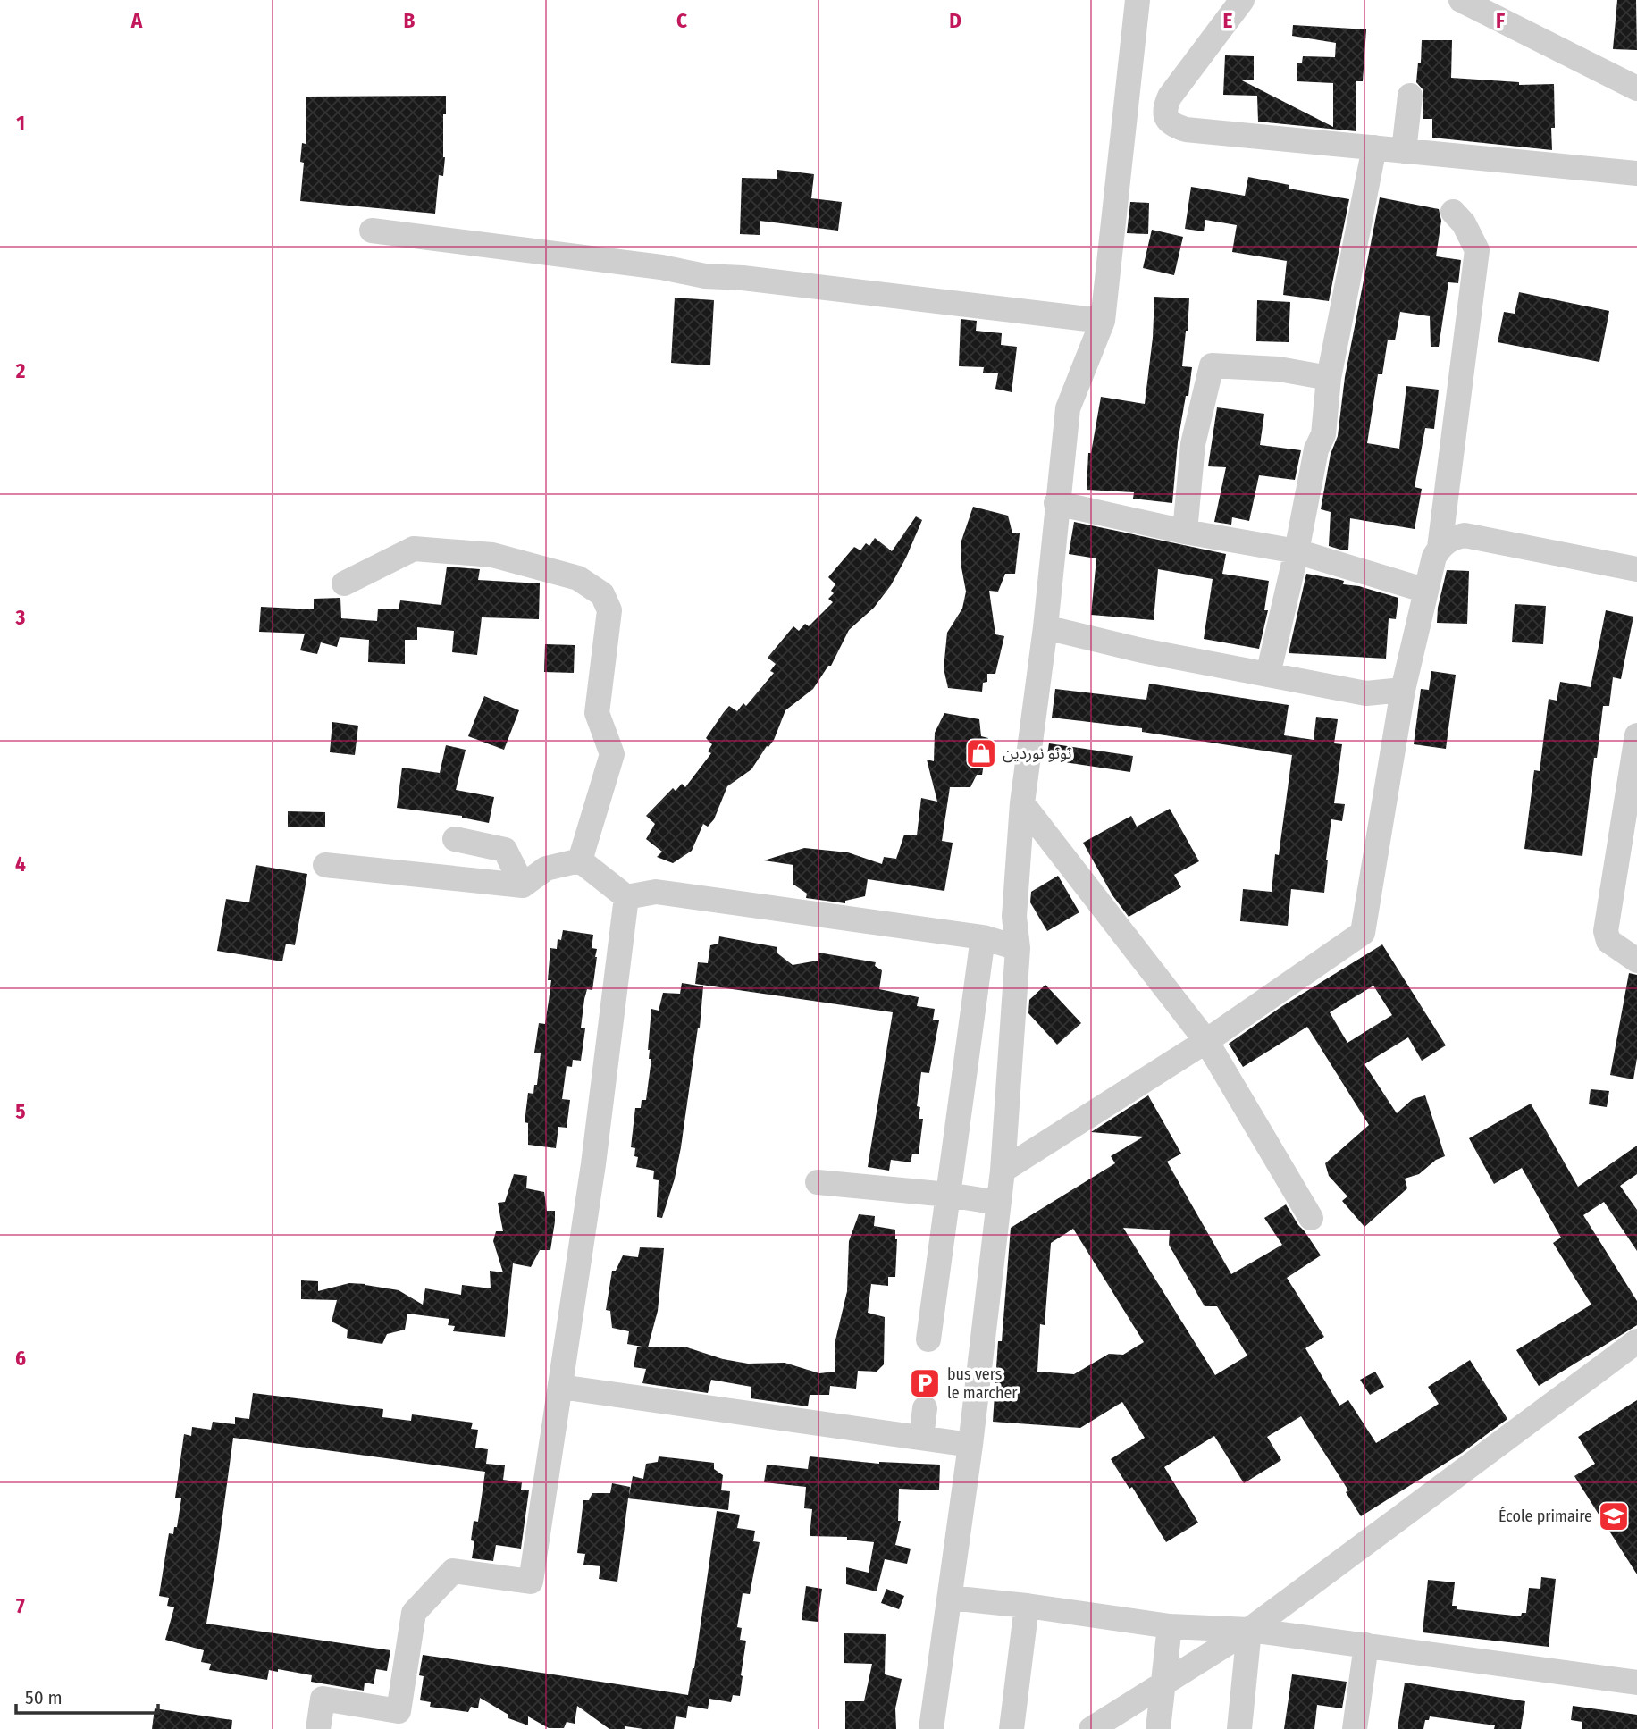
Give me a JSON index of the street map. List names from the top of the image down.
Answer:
{
  "places": {
    "shop": ["نونو نوردين"],
    "parking": ["bus vers le marcher"],
    "school or university": ["École primaire"]
  },
  "scale_bar": "50 m",
  "grid": {
    "columns": [
      "A",
      "B",
      "C",
      "D",
      "E",
      "F"
    ],
    "rows": [
      "1",
      "2",
      "3",
      "4",
      "5",
      "6",
      "7"
    ]
  }
}
